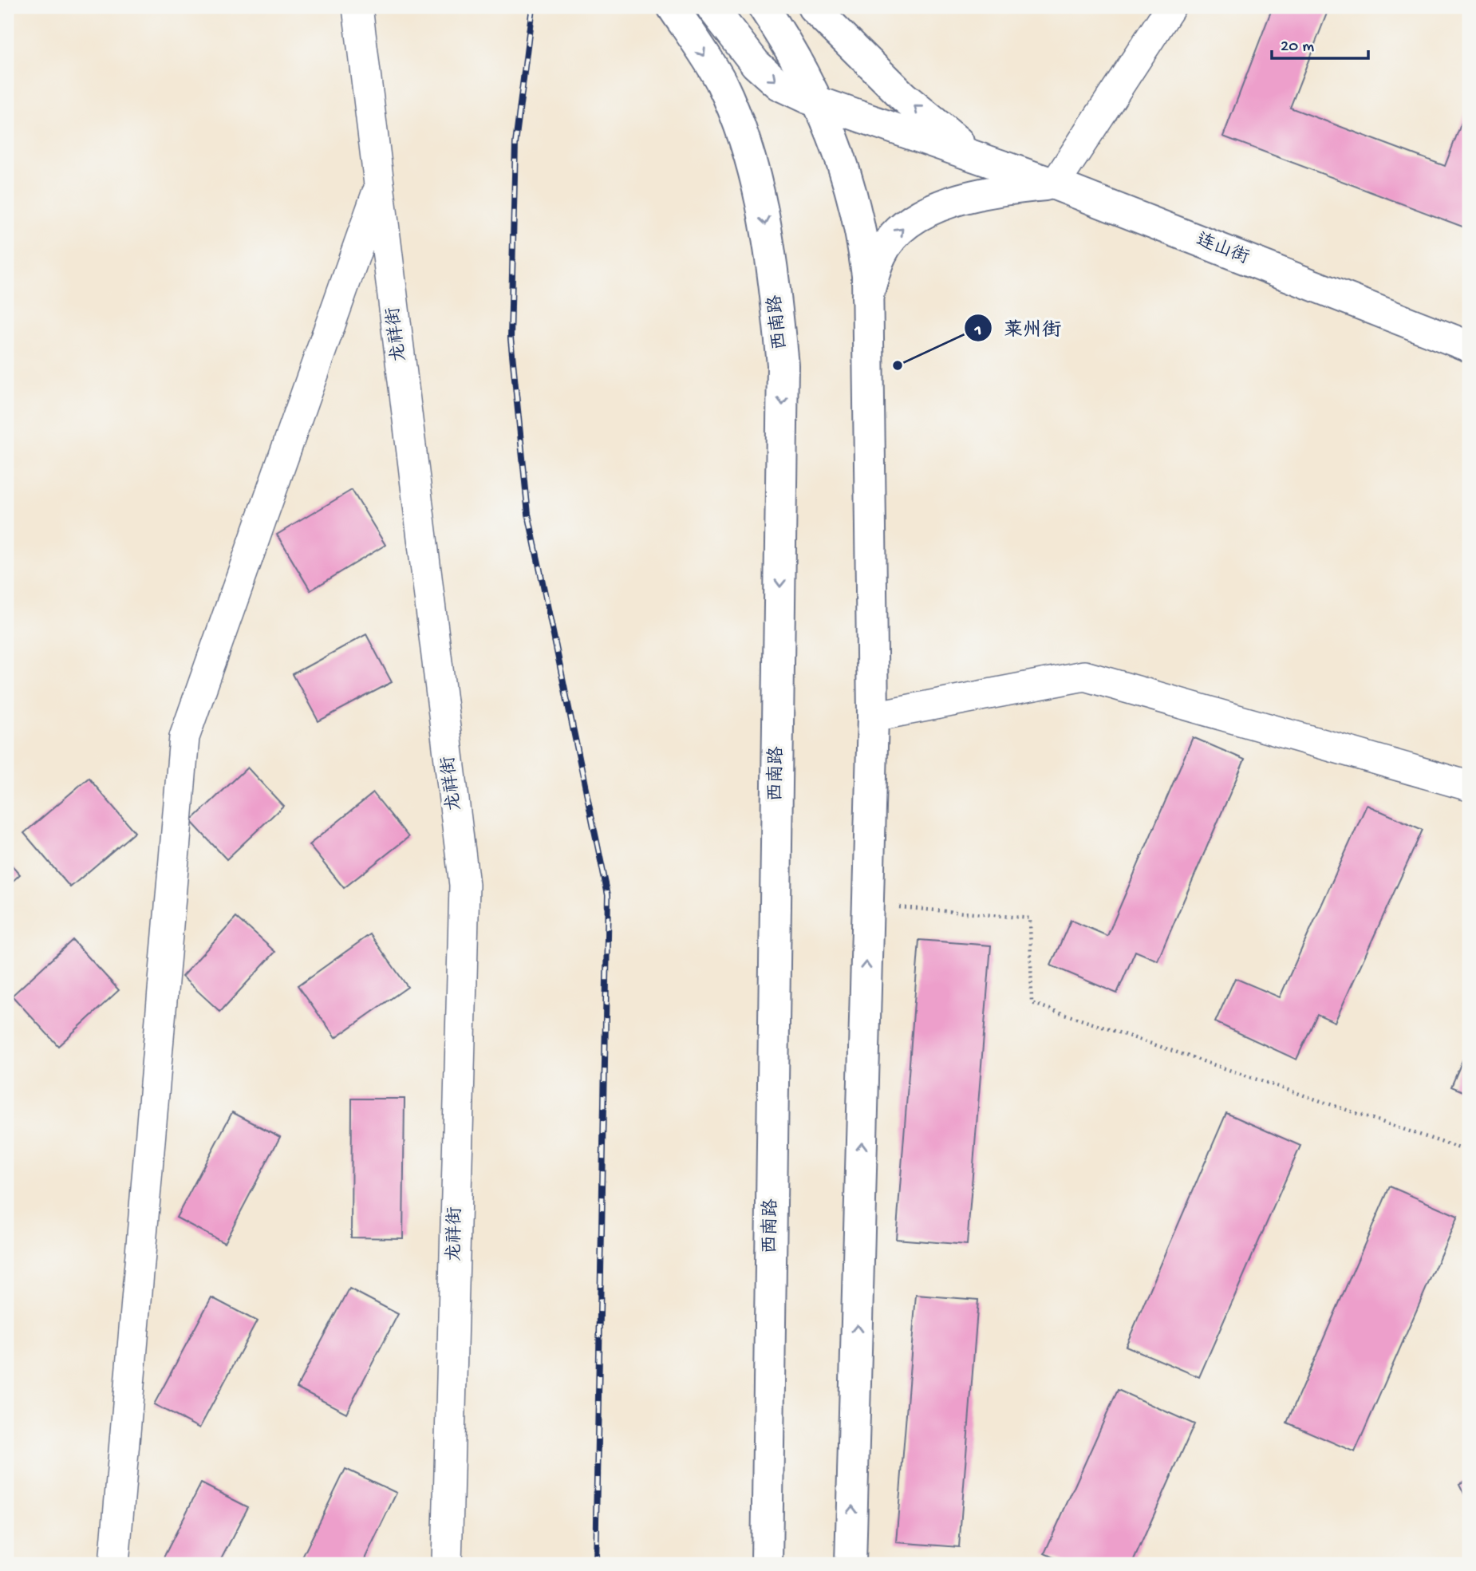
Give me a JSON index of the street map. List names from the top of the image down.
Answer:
{
  "streets": {
    "main road": ["连山街", "西南路"],
    "street": ["龙祥街"]
  },
  "places": ["莱州街"],
  "scale_bar": "20 m"
}
